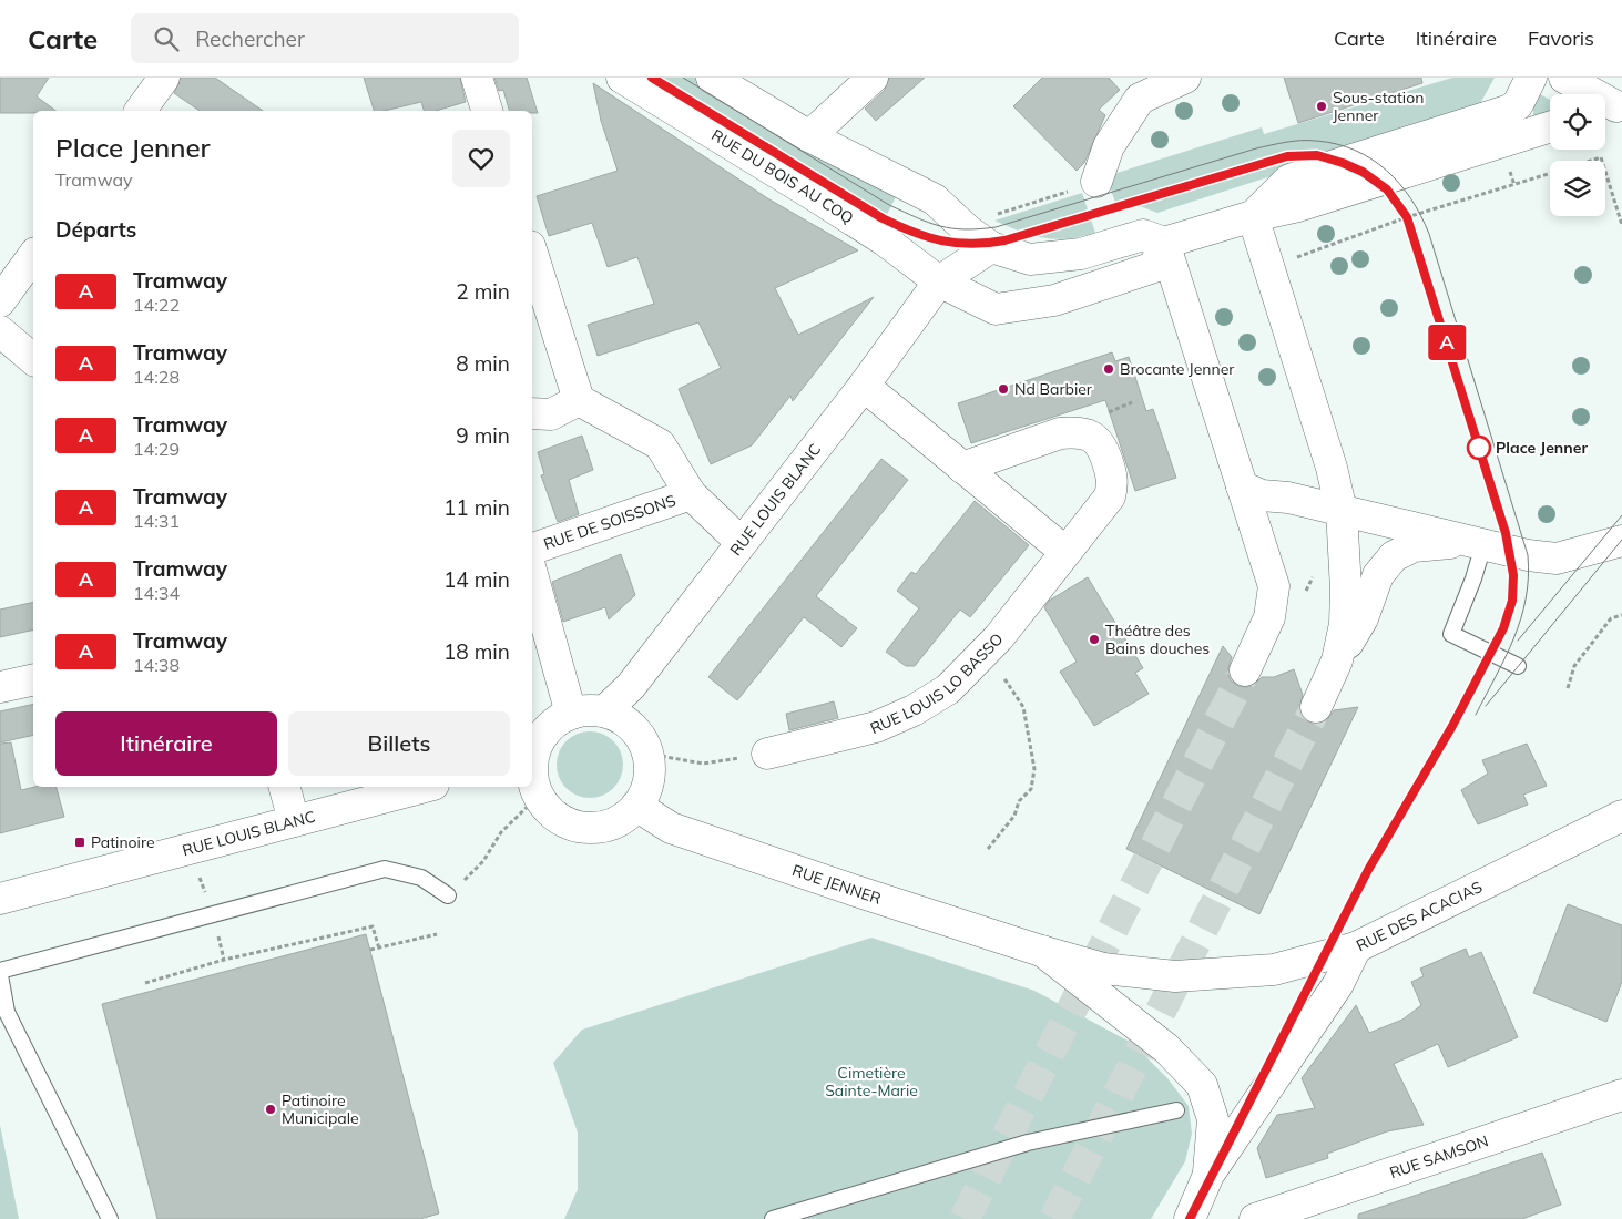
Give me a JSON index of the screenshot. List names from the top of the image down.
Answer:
{
  "streets": {
    "main road": [
      "RUE DU BOIS AU COQ",
      "RUE LOUIS BLANC",
      "RUE DE SOISSONS",
      "RUE LOUIS LO BASSO",
      "RUE JENNER",
      "RUE DES ACACIAS",
      "RUE SAMSON"
    ]
  },
  "crossings": [
    ["RUE DU BOIS AU COQ", "RUE LOUIS BLANC"],
    ["RUE LOUIS BLANC", "RUE JENNER"],
    ["RUE JENNER", "RUE DES ACACIAS"]
  ],
  "parks": ["Cimetière Sainte-Marie"],
  "places": {
    "other": [
      "Sous-station Jenner",
      "Brocante Jenner",
      "Nd Barbier",
      "Place Jenner",
      "Théâtre des Bains douches",
      "Patinoire Municipale"
    ],
    "transit": ["Patinoire"]
  },
  "lines": ["tram line A"],
  "page": {
    "header": "Carte",
    "search": "Rechercher",
    "nav": ["Carte", "Itinéraire", "Favoris"],
    "on_map": "A",
    "heading": [
      ["Place Jenner", "Tramway"],
      "Départs"
    ],
    "list": [
      {
        "mark": "A",
        "name": "Tramway",
        "note": "14:22",
        "value": "2 min"
      },
      {
        "mark": "A",
        "name": "Tramway",
        "note": "14:28",
        "value": "8 min"
      },
      {
        "mark": "A",
        "name": "Tramway",
        "note": "14:29",
        "value": "9 min"
      },
      {
        "mark": "A",
        "name": "Tramway",
        "note": "14:31",
        "value": "11 min"
      },
      {
        "mark": "A",
        "name": "Tramway",
        "note": "14:34",
        "value": "14 min"
      },
      {
        "mark": "A",
        "name": "Tramway",
        "note": "14:38",
        "value": "18 min"
      }
    ],
    "buttons": ["Itinéraire", "Billets"]
  }
}
